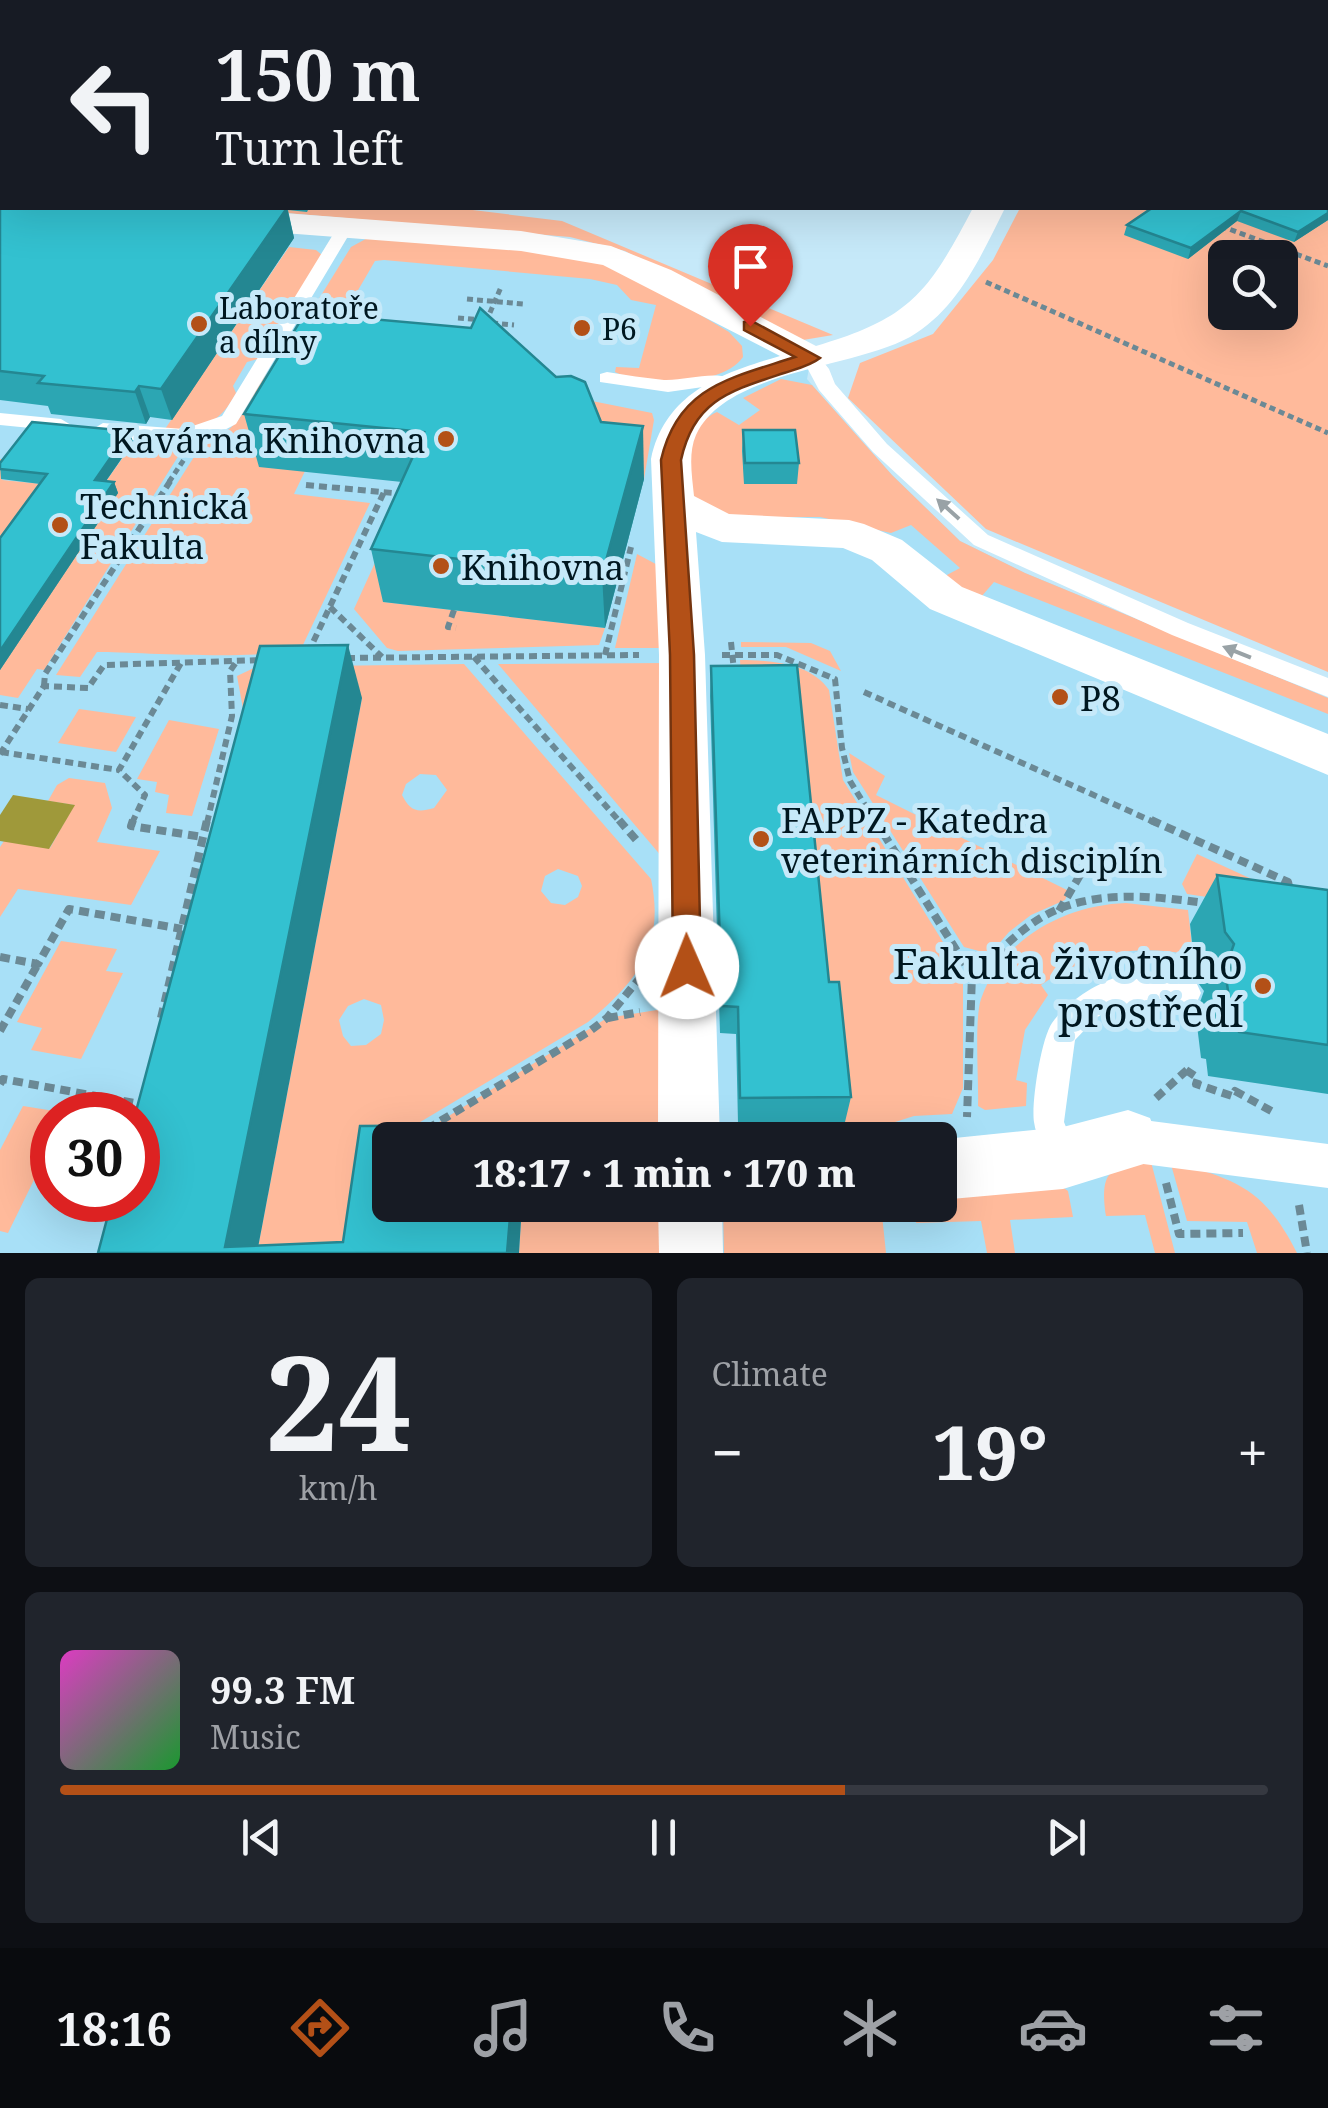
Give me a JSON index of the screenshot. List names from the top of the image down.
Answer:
{
  "places": [
    "Laboratoře a dílny",
    "P6",
    "Kavárna Knihovna",
    "Technická Fakulta",
    "Knihovna",
    "P8",
    "FAPPZ - Katedra veterinárních disciplín",
    "Fakulta životního prostředí"
  ],
  "page": {
    "turn": ["150 m", "Turn left"],
    "limit": "30",
    "trip": "18:17 · 1 min · 170 m",
    "tile": [
      ["24", "km/h"],
      "Climate"
    ],
    "heat": ["−", "19°", "+"],
    "song": ["99.3 FM", "Music"],
    "tabs": "18:16"
  }
}
